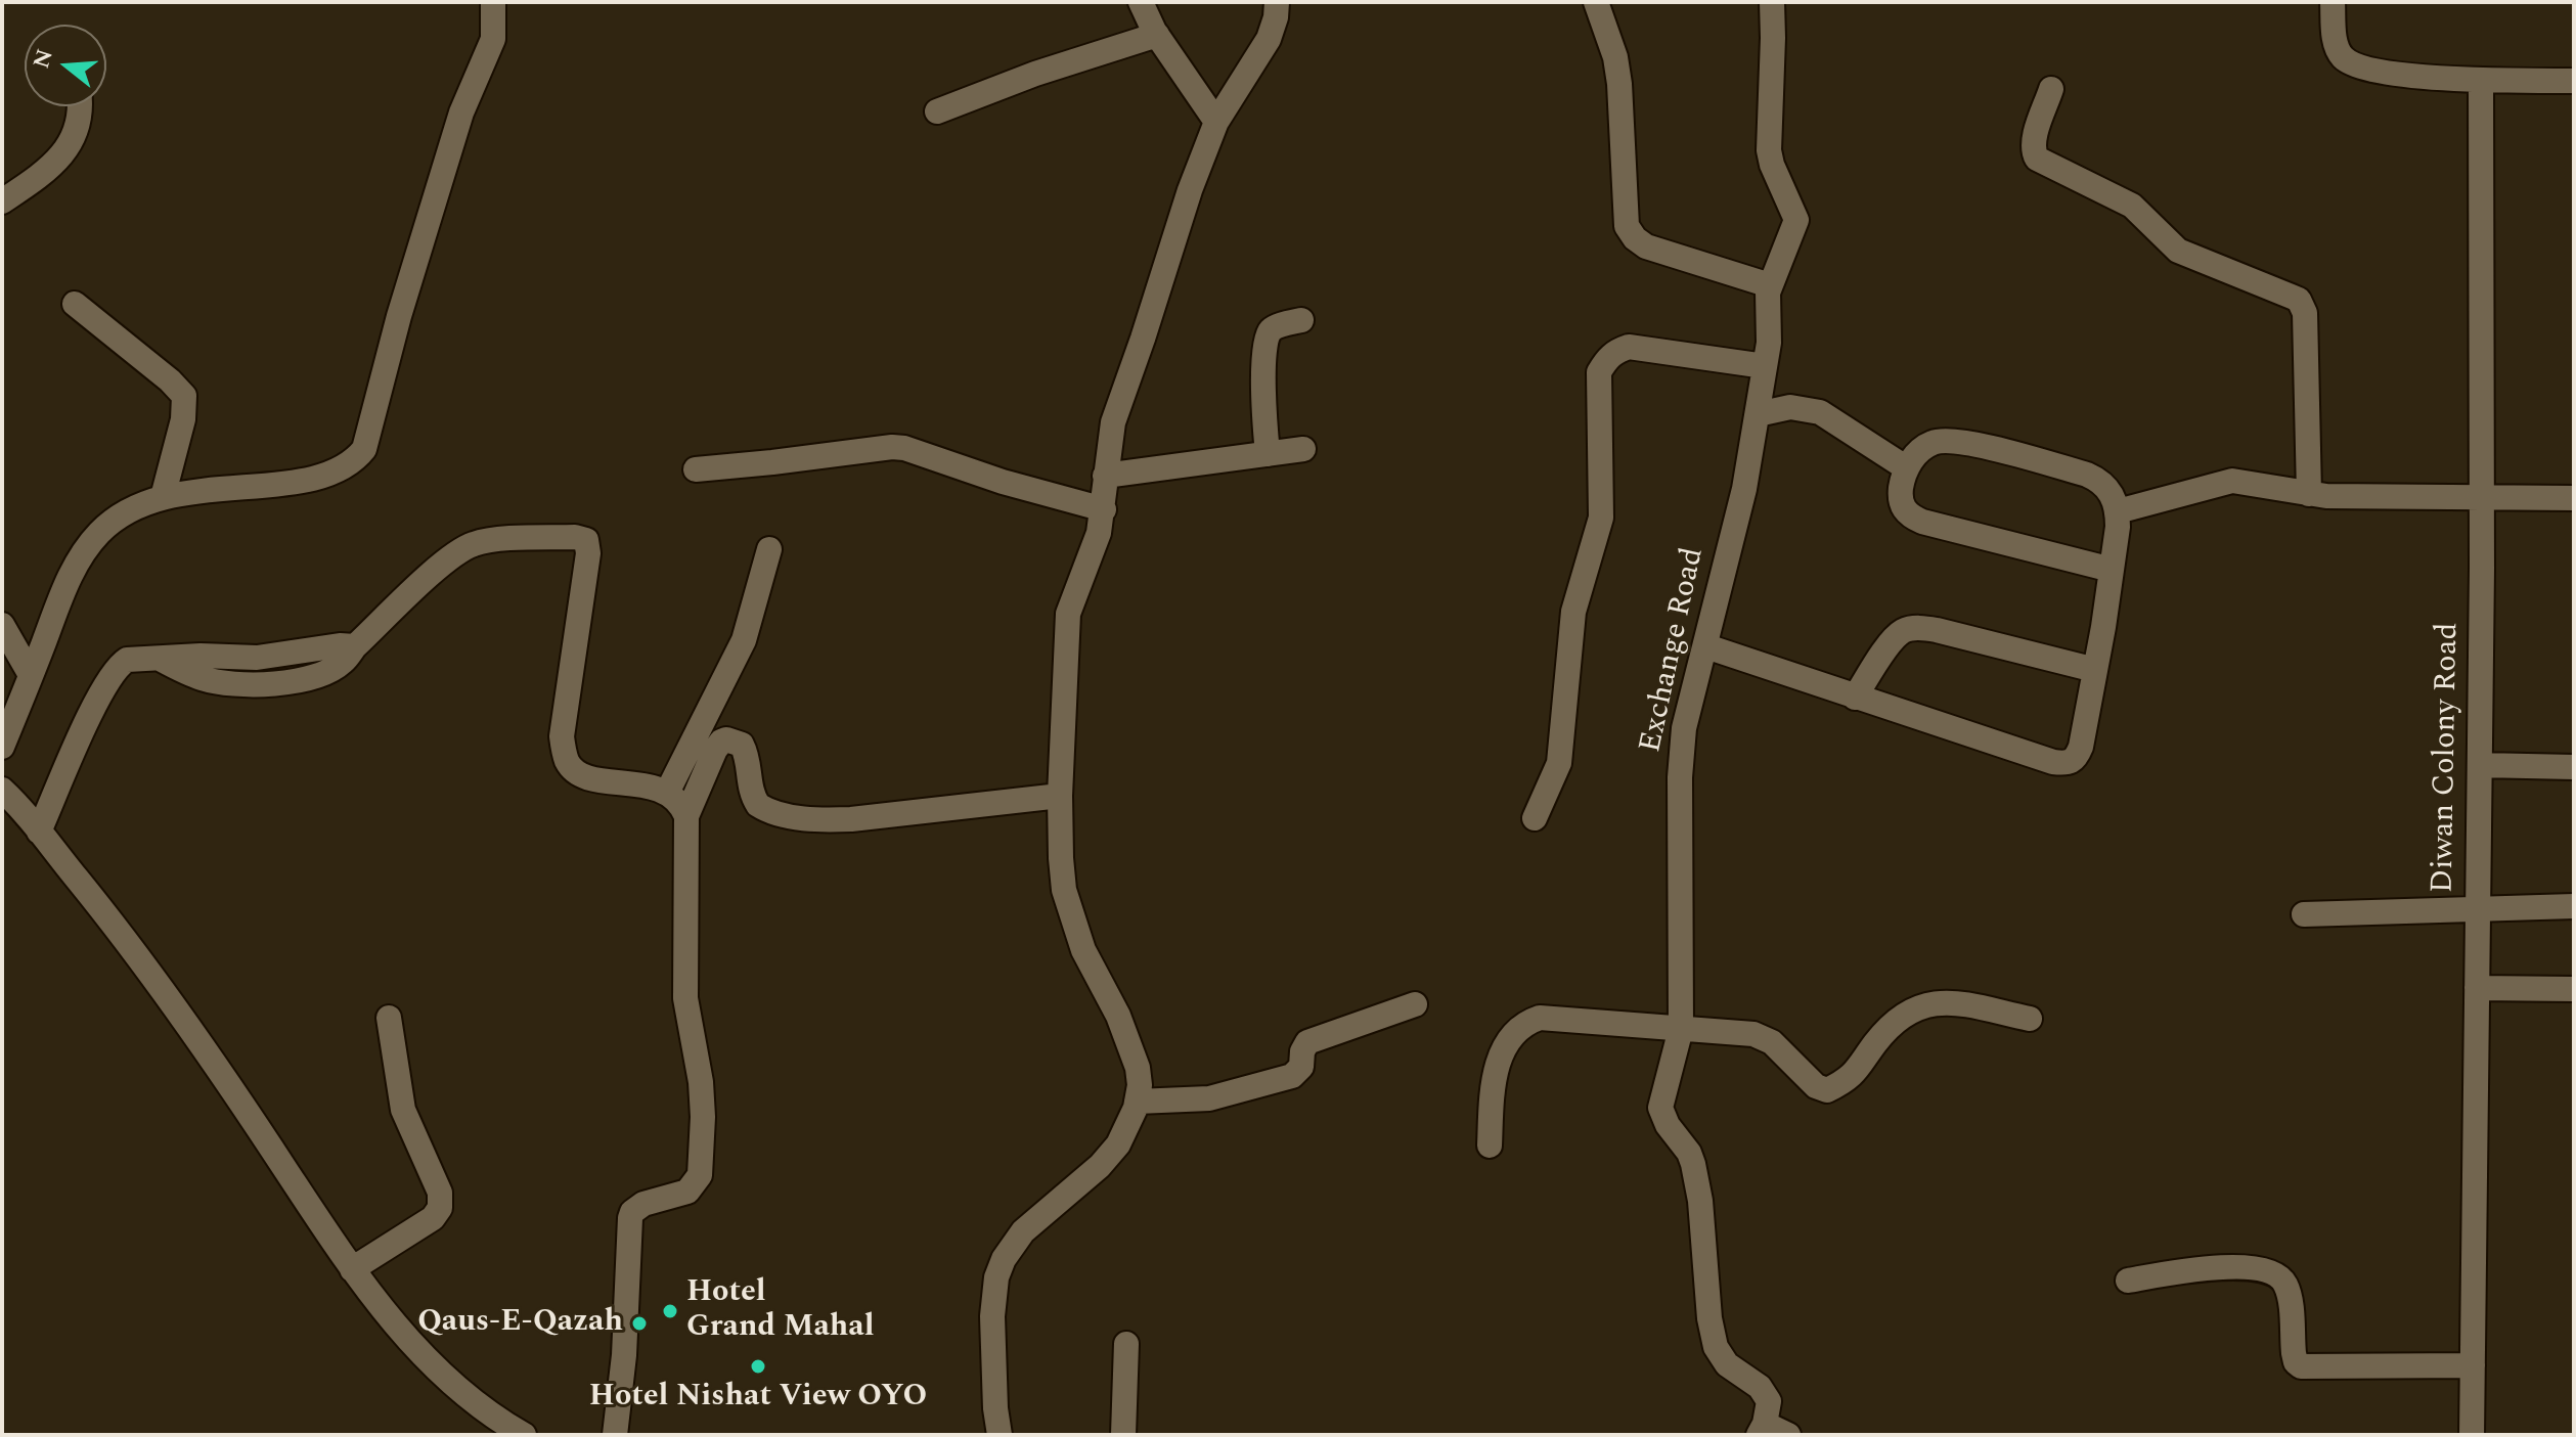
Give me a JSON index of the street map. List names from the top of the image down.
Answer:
{
  "streets": {
    "street": ["Exchange Road", "Diwan Colony Road"]
  },
  "places": ["Hotel Grand Mahal", "Qaus-E-Qazah", "Hotel Nishat View OYO"],
  "north": "left"
}
